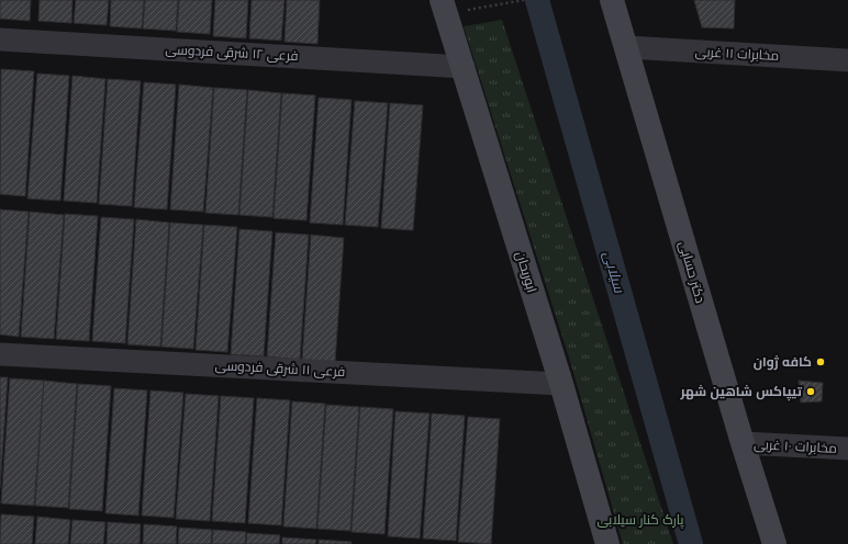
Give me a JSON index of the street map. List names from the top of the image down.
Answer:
{
  "streets": {
    "main road": ["ابوریحان", "دکتر حسابی"],
    "street": [
      "فرعی ۱۲ شرقی فردوسی",
      "مخابرات ۱۱ غربی",
      "فرعی ۱۱ شرقی فردوسی",
      "مخابرات ۱۰ غربی"
    ]
  },
  "crossings": [
    ["فرعی ۱۲ شرقی فردوسی", "ابوریحان"],
    ["مخابرات ۱۱ غربی", "دکتر حسابی"],
    ["ابوریحان", "فرعی ۱۱ شرقی فردوسی"],
    ["دکتر حسابی", "مخابرات ۱۰ غربی"]
  ],
  "water": ["سیلابی"],
  "parks": ["پارک کنار سیلابی"],
  "places": ["کافه ژوان", "تیپاکس شاهین شهر"]
}
